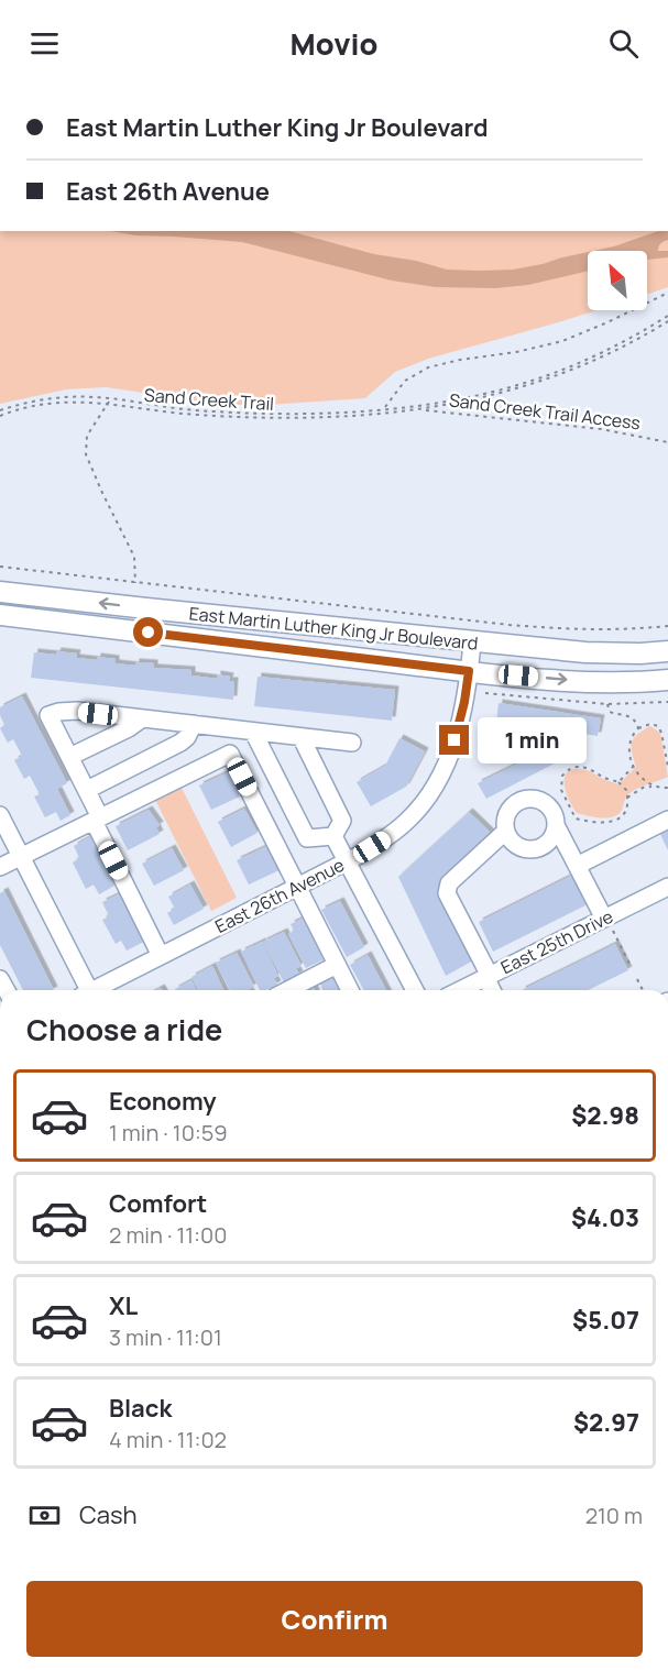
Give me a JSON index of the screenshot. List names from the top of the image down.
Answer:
{
  "streets": {
    "main road": ["East Martin Luther King Jr Boulevard"],
    "street": ["East 26th Avenue", "East 25th Drive"],
    "path": ["Sand Creek Trail", "Sand Creek Trail Access"]
  },
  "crossings": [
    ["Sand Creek Trail", "Sand Creek Trail Access"],
    ["East Martin Luther King Jr Boulevard", "East 26th Avenue"]
  ],
  "north": "top left",
  "page": {
    "header": "Movio",
    "banner": ["East Martin Luther King Jr Boulevard", "East 26th Avenue"],
    "bubble": "1 min",
    "heading": "Choose a ride",
    "list": [
      {
        "name": "Economy",
        "note": "1 min · 10:59",
        "value": "$2.98"
      },
      {
        "name": "Comfort",
        "note": "2 min · 11:00",
        "value": "$4.03"
      },
      {
        "name": "XL",
        "note": "3 min · 11:01",
        "value": "$5.07"
      },
      {
        "name": "Black",
        "note": "4 min · 11:02",
        "value": "$2.97"
      }
    ],
    "pay": ["Cash", "210 m"],
    "buttons": "Confirm"
  }
}
